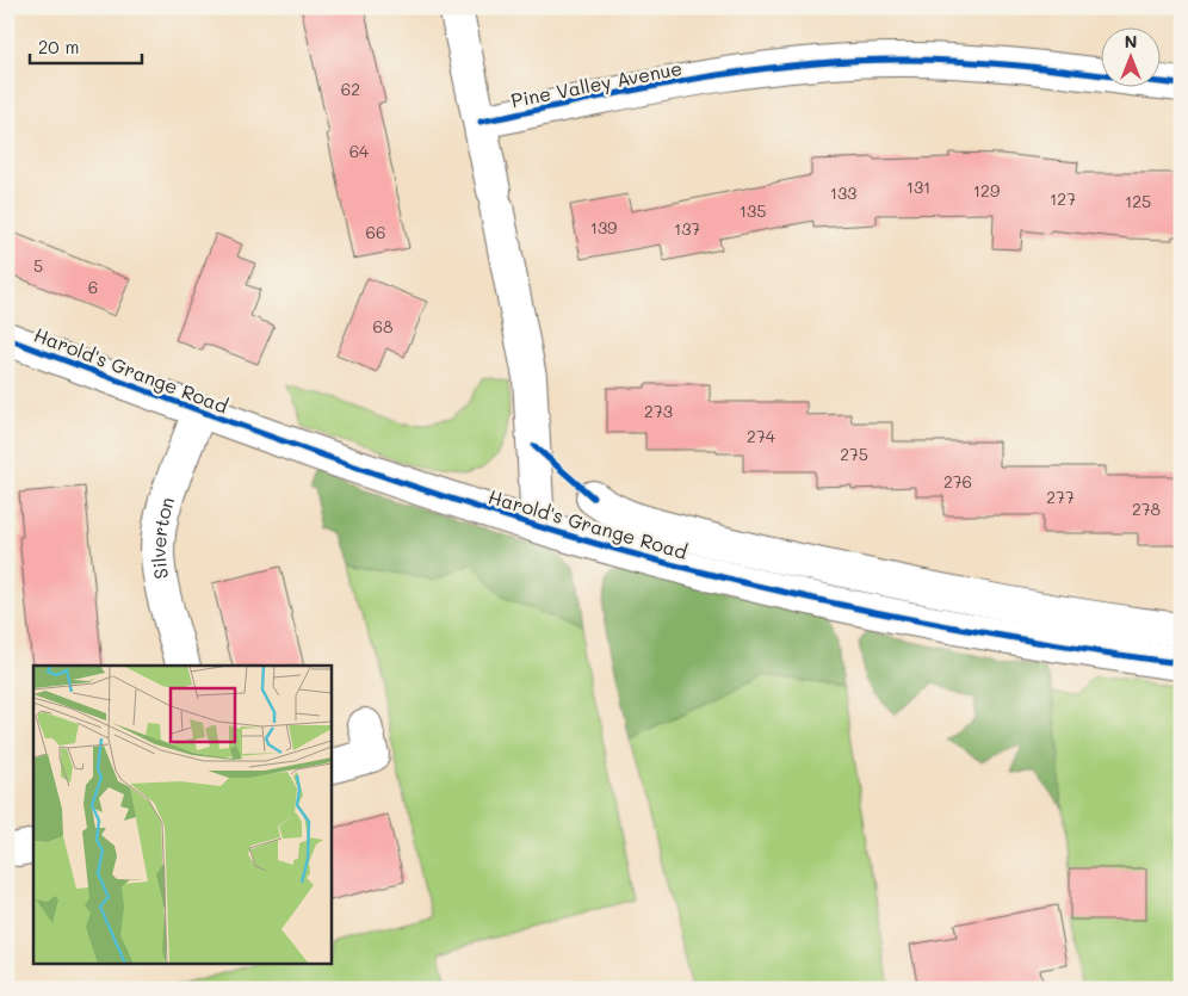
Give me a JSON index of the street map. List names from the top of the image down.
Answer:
{
  "streets": {
    "street": ["Pine Valley Avenue", "Harold's Grange Road", "Silverton"]
  },
  "crossings": [
    ["Harold's Grange Road", "Silverton"]
  ],
  "house_numbers": [
    "62",
    "64",
    "131",
    "129",
    "133",
    "127",
    "125",
    "135",
    "139",
    "137",
    "66",
    "5",
    "6",
    "68",
    "273",
    "274",
    "275",
    "276",
    "277",
    "278"
  ],
  "scale_bar": "20 m",
  "north": "top"
}
